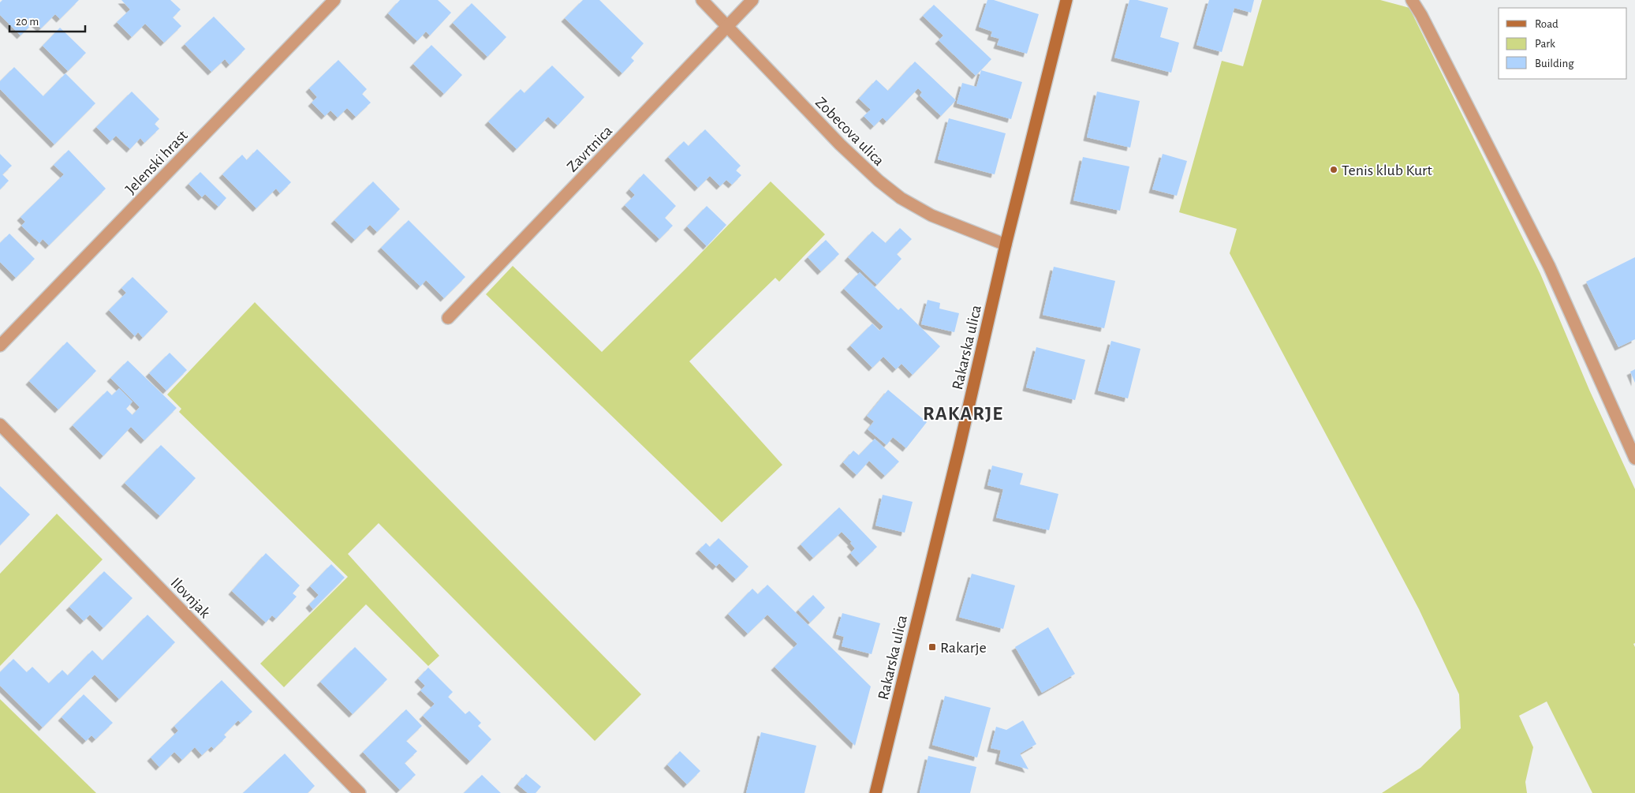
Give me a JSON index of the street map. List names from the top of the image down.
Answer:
{
  "streets": {
    "main road": ["Rakarska ulica"],
    "street": [
      "Zobecova ulica",
      "Zavrtnica",
      "Jelenski hrast",
      "Ilovnjak"
    ]
  },
  "crossings": [
    ["Zobecova ulica", "Zavrtnica"],
    ["Zobecova ulica", "Rakarska ulica"]
  ],
  "districts": ["RAKARJE"],
  "places": {
    "other": ["Tenis klub Kurt"],
    "transit": ["Rakarje"]
  },
  "legend": ["Road", "Park", "Building"],
  "scale_bar": "20 m"
}
